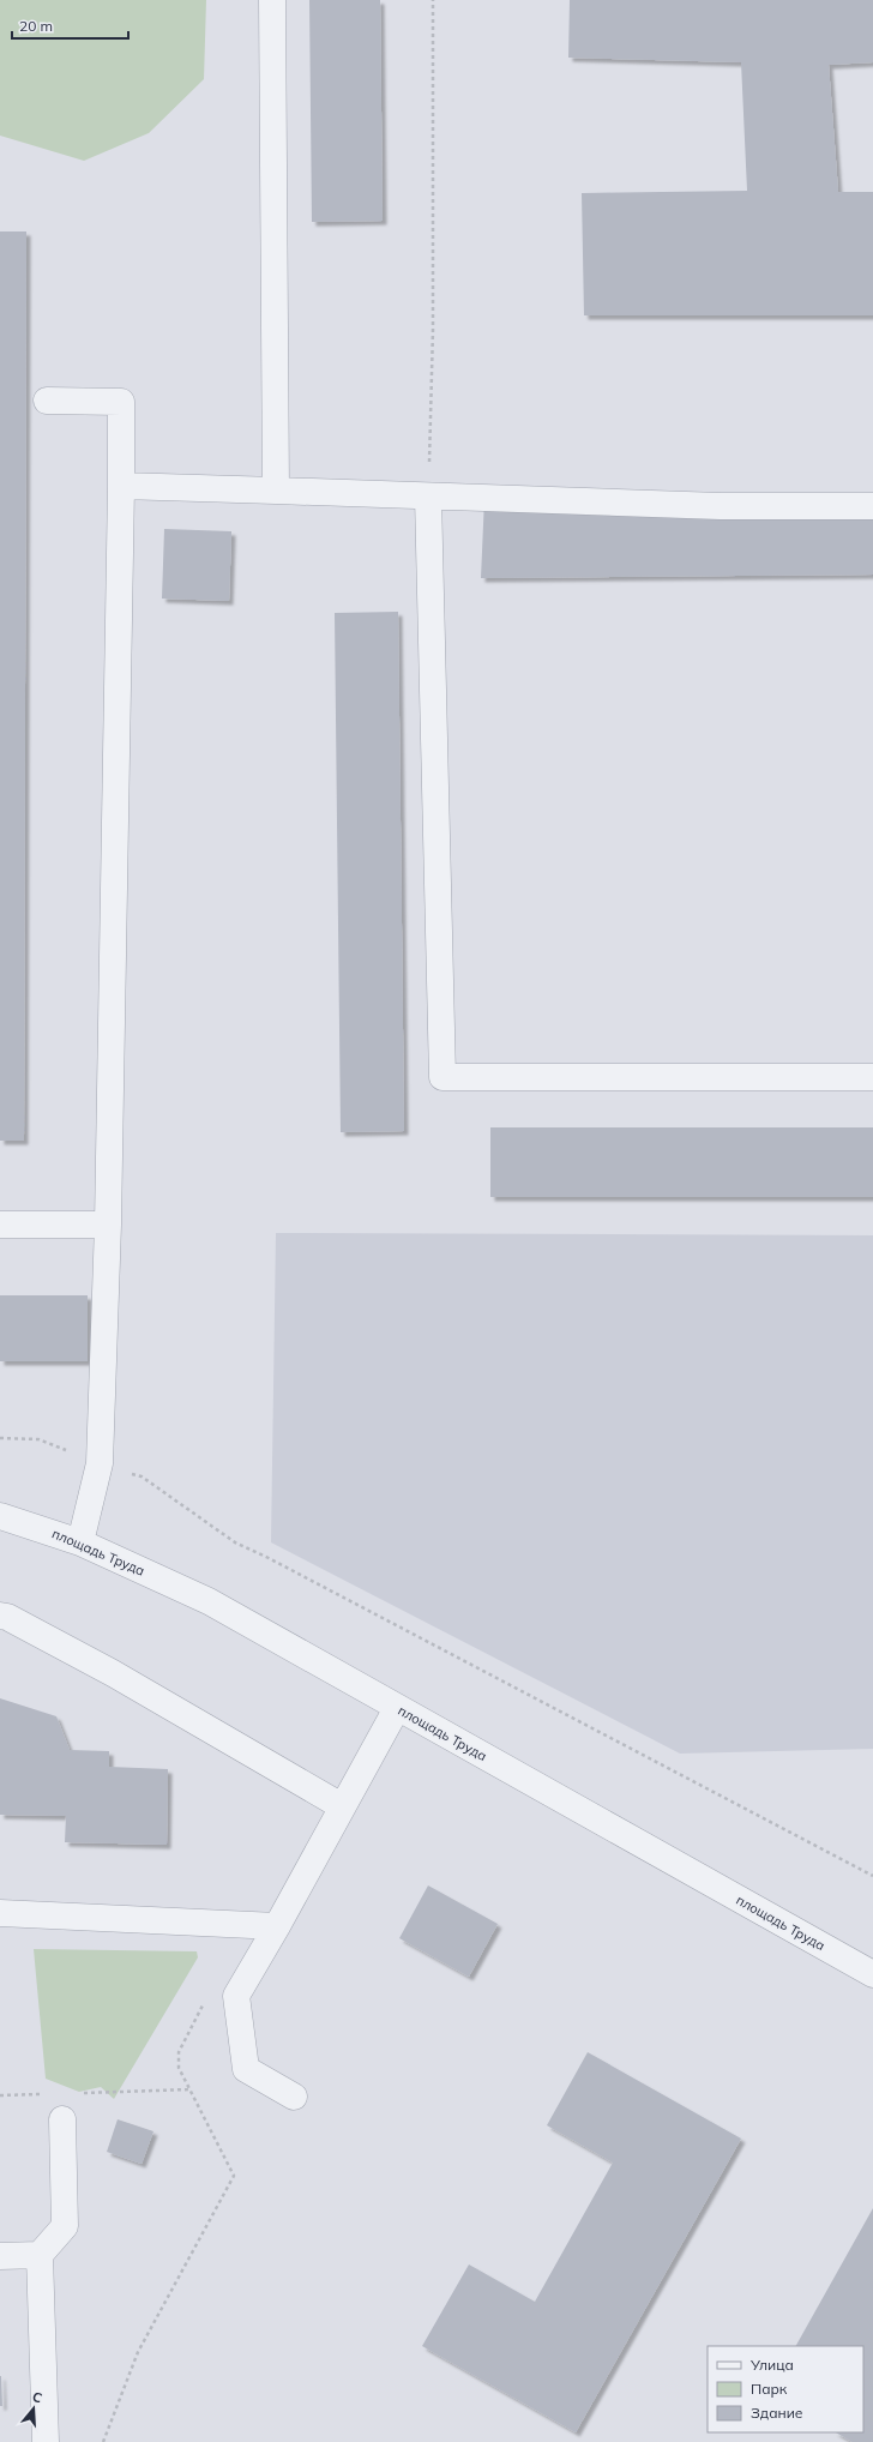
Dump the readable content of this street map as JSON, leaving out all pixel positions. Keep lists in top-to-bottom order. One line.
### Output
{"streets":{"street":["площадь Труда"]},"legend":["Улица","Парк","Здание"],"scale_bar":"20 m","north":"top"}
